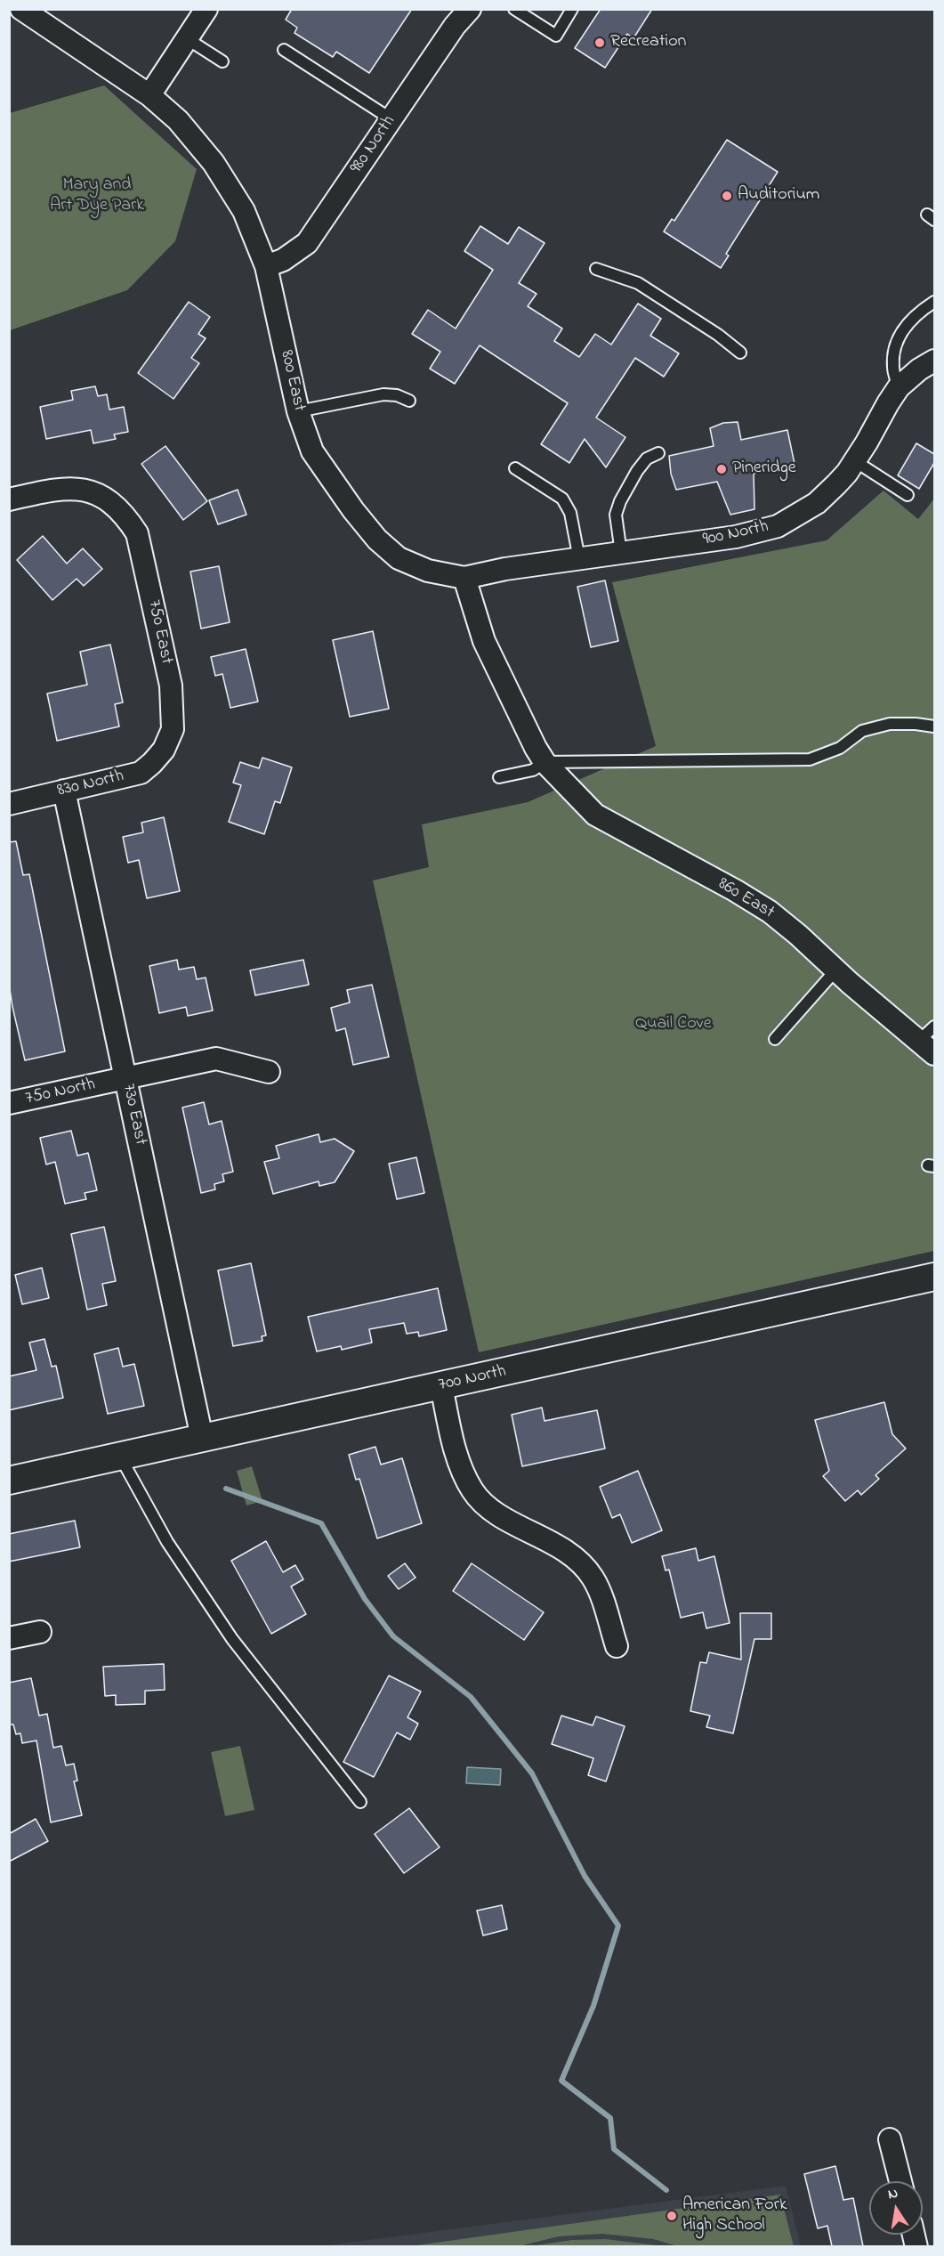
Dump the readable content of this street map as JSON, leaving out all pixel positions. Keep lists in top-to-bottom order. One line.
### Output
{"streets":{"street":["980 North","800 East","900 North","750 East","830 North","860 East","750 North","730 East","700 North"]},"crossings":[["980 North","800 East"],["800 East","900 North"],["750 East","830 North"],["830 North","730 East"],["750 North","730 East"],["730 East","700 North"]],"parks":["Mary and Art Dye Park","Quail Cove"],"places":["Recreation","Auditorium","Pineridge","American Fork High School"],"north":"top"}
